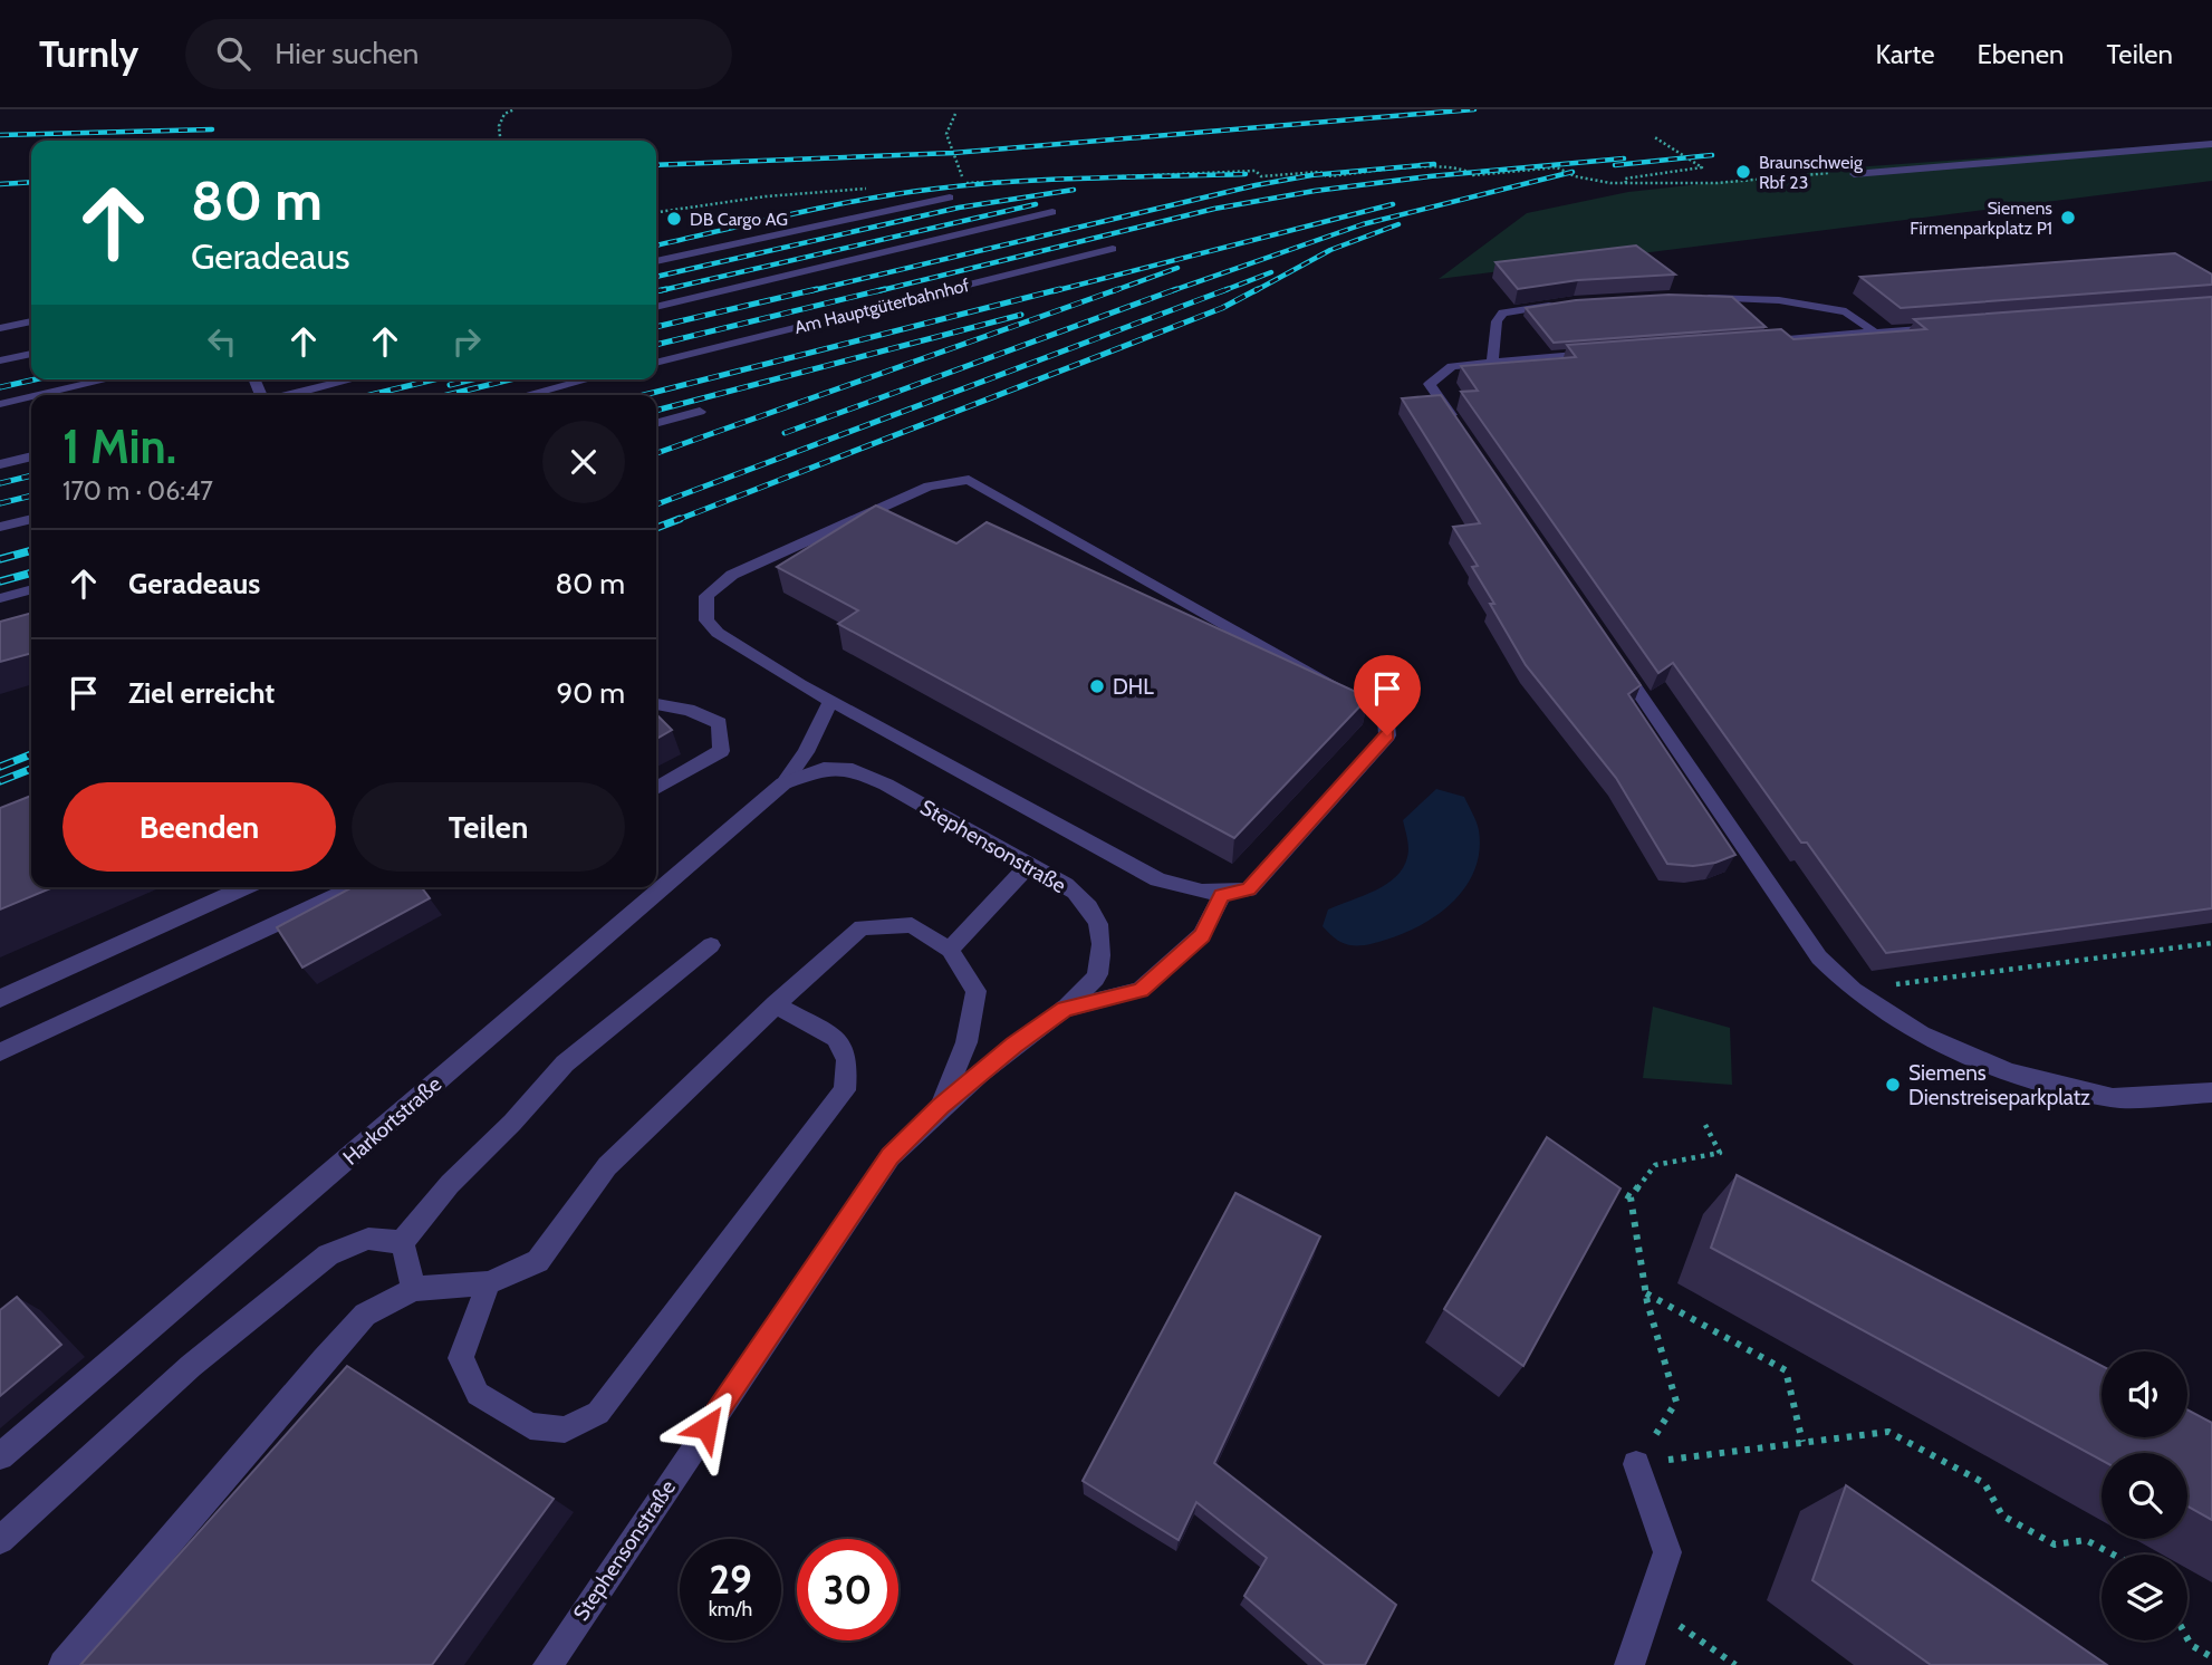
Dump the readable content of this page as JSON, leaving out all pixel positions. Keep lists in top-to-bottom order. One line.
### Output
{"streets":{"street":["Am Hauptgüterbahnhof","Stephensonstraße","Harkortstraße"]},"crossings":[["Stephensonstraße","Harkortstraße"]],"places":["Braunschweig Rbf 23","Siemens Firmenparkplatz P1","DB Cargo AG","DHL","Siemens Dienstreiseparkplatz"],"page":{"header":"Turnly","search":"Hier suchen","nav":["Karte","Ebenen","Teilen"],"turn":["80 m","Geradeaus"],"heading":["1 Min.","170 m · 06:47"],"list":[{"name":"Geradeaus","value":"80 m"},{"name":"Ziel erreicht","value":"90 m"}],"buttons":["Beenden","Teilen"],"speed":"29 km/h","limit":"30"}}
